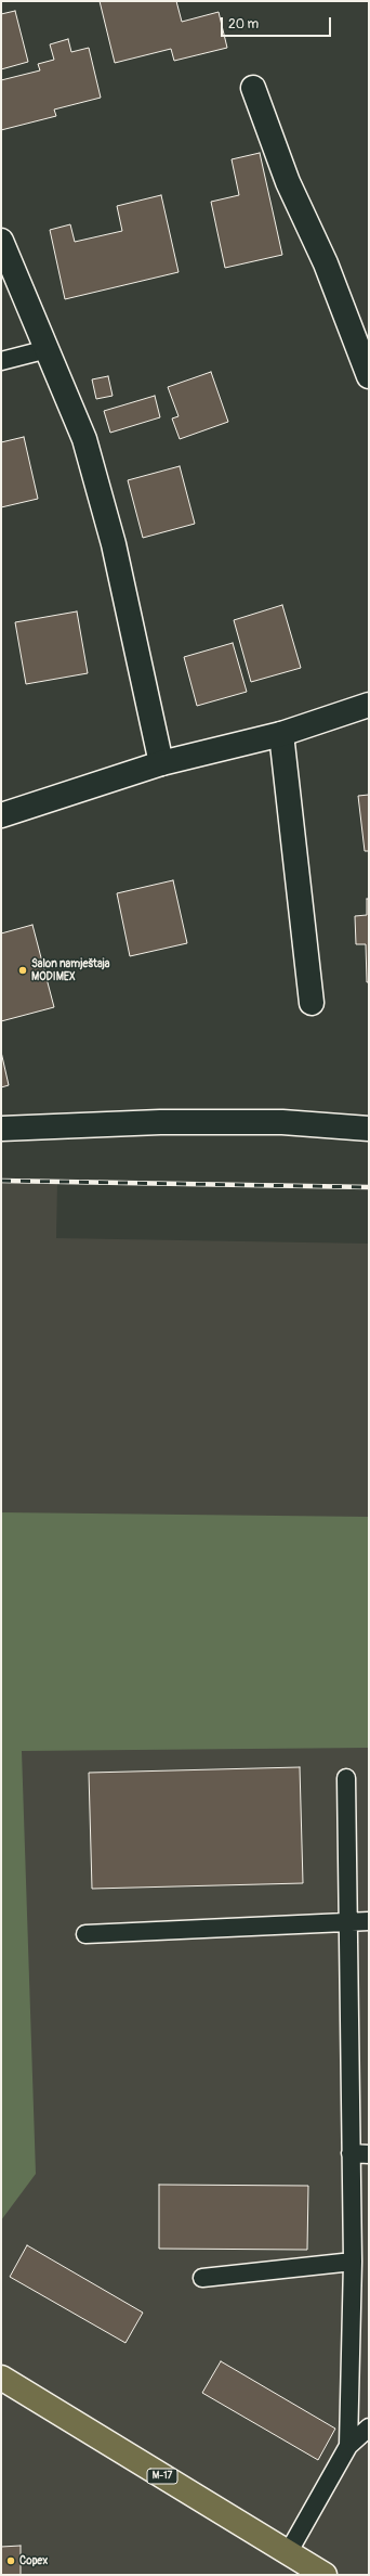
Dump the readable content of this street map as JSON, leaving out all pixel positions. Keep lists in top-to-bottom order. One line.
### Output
{"streets":{"main road":["M-17"]},"places":["Salon namještaja MODIMEX","Copex"],"scale_bar":"20 m"}
